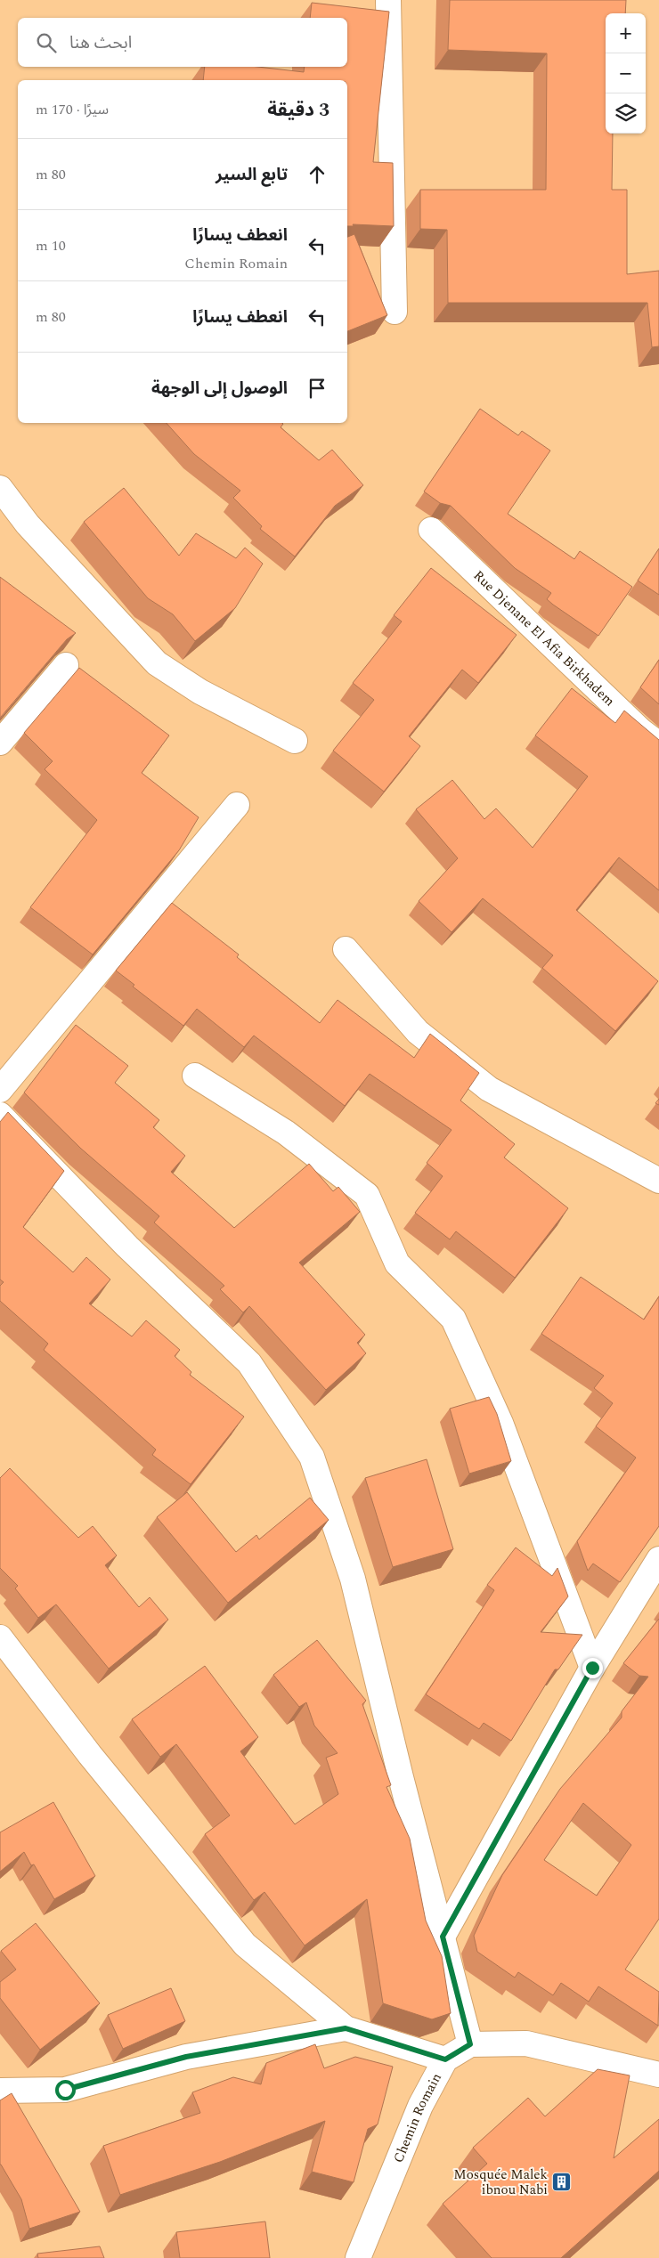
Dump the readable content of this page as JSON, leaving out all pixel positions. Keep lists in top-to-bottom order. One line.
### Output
{"streets":{"street":["Rue Djenane El Afia Birkhadem","Chemin Romain"]},"places":{"building":["Mosquée Malek ibnou Nabi"]},"page":{"map_buttons":["+","−"],"search":"ابحث هنا","heading":["3 دقيقة","سيرًا · 170 m"],"list":[["تابع السير","80 m"],["انعطف يسارًا","Chemin Romain","10 m"],["انعطف يسارًا","80 m"],"الوصول إلى الوجهة"]}}
